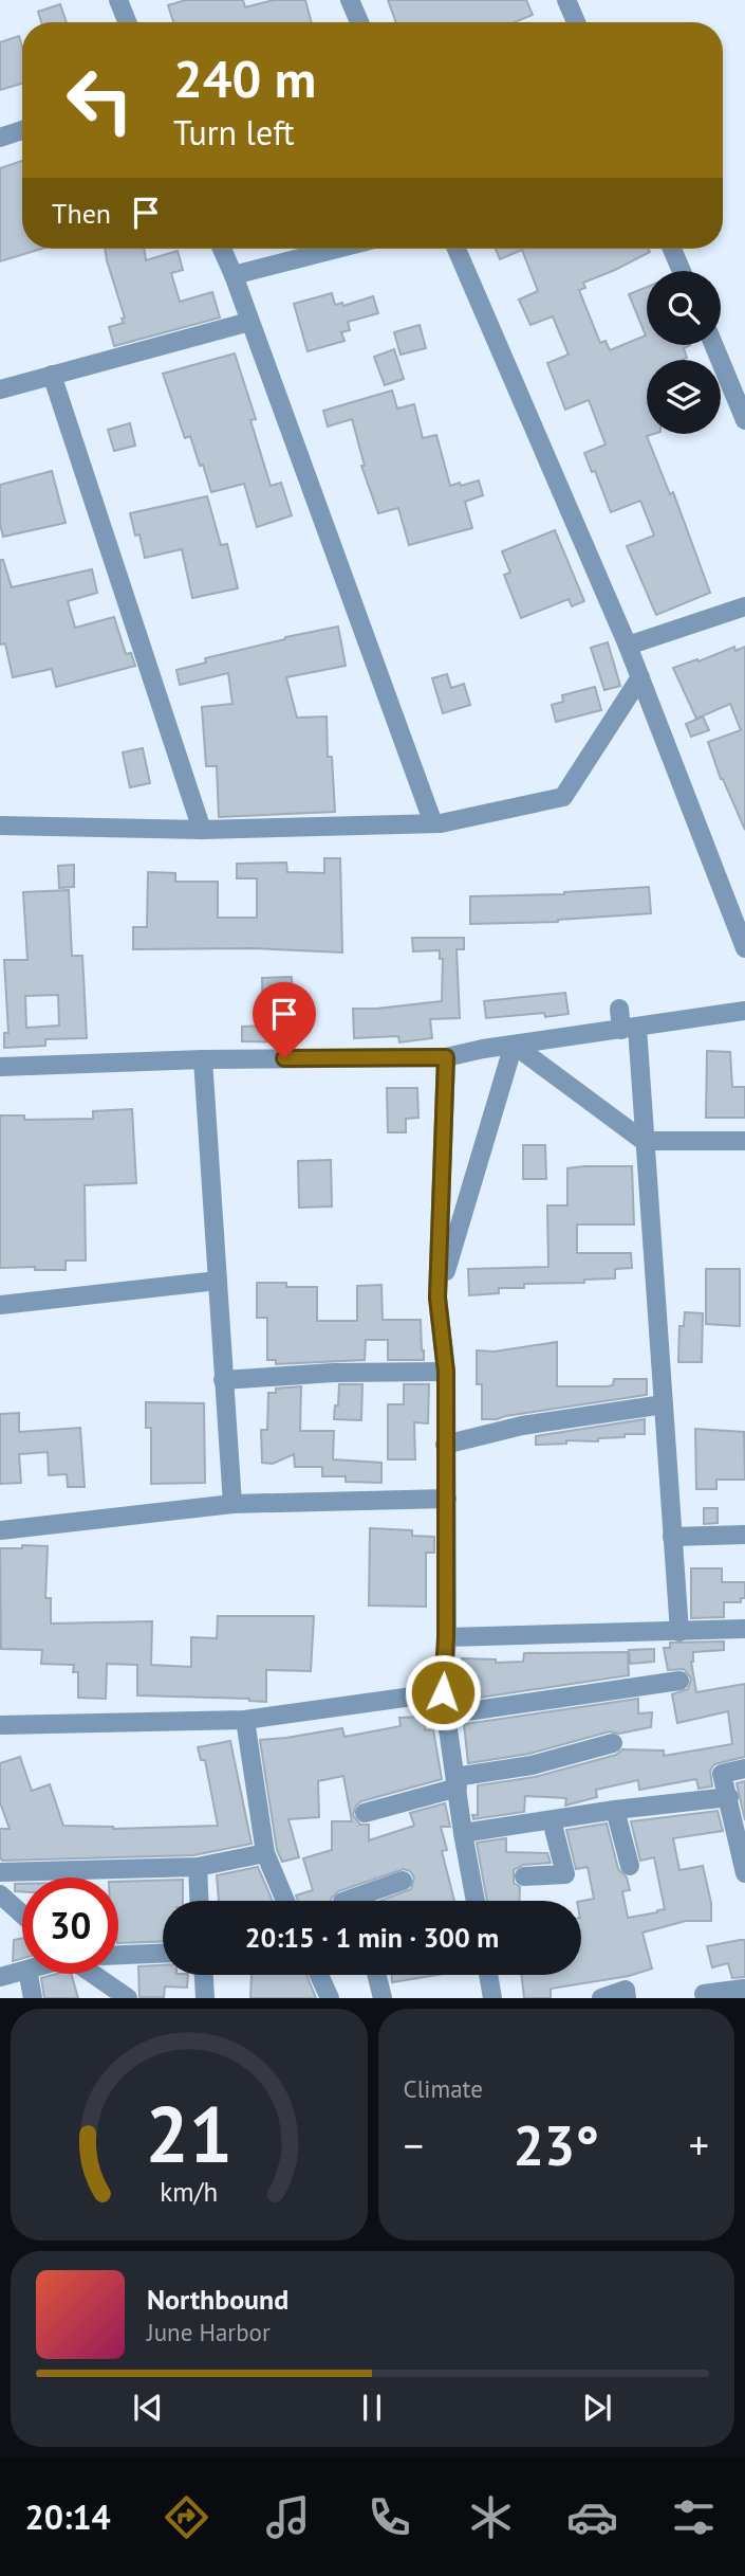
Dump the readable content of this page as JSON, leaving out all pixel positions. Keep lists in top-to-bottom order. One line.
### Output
{"page":{"turn":["240 m","Turn left"],"then":"Then","limit":"30","trip":"20:15 · 1 min · 300 m","tile":"Climate","heat":["−","23°","+"],"song":["Northbound","June Harbor"],"tabs":"20:14","gauge":["21","km/h"]}}
